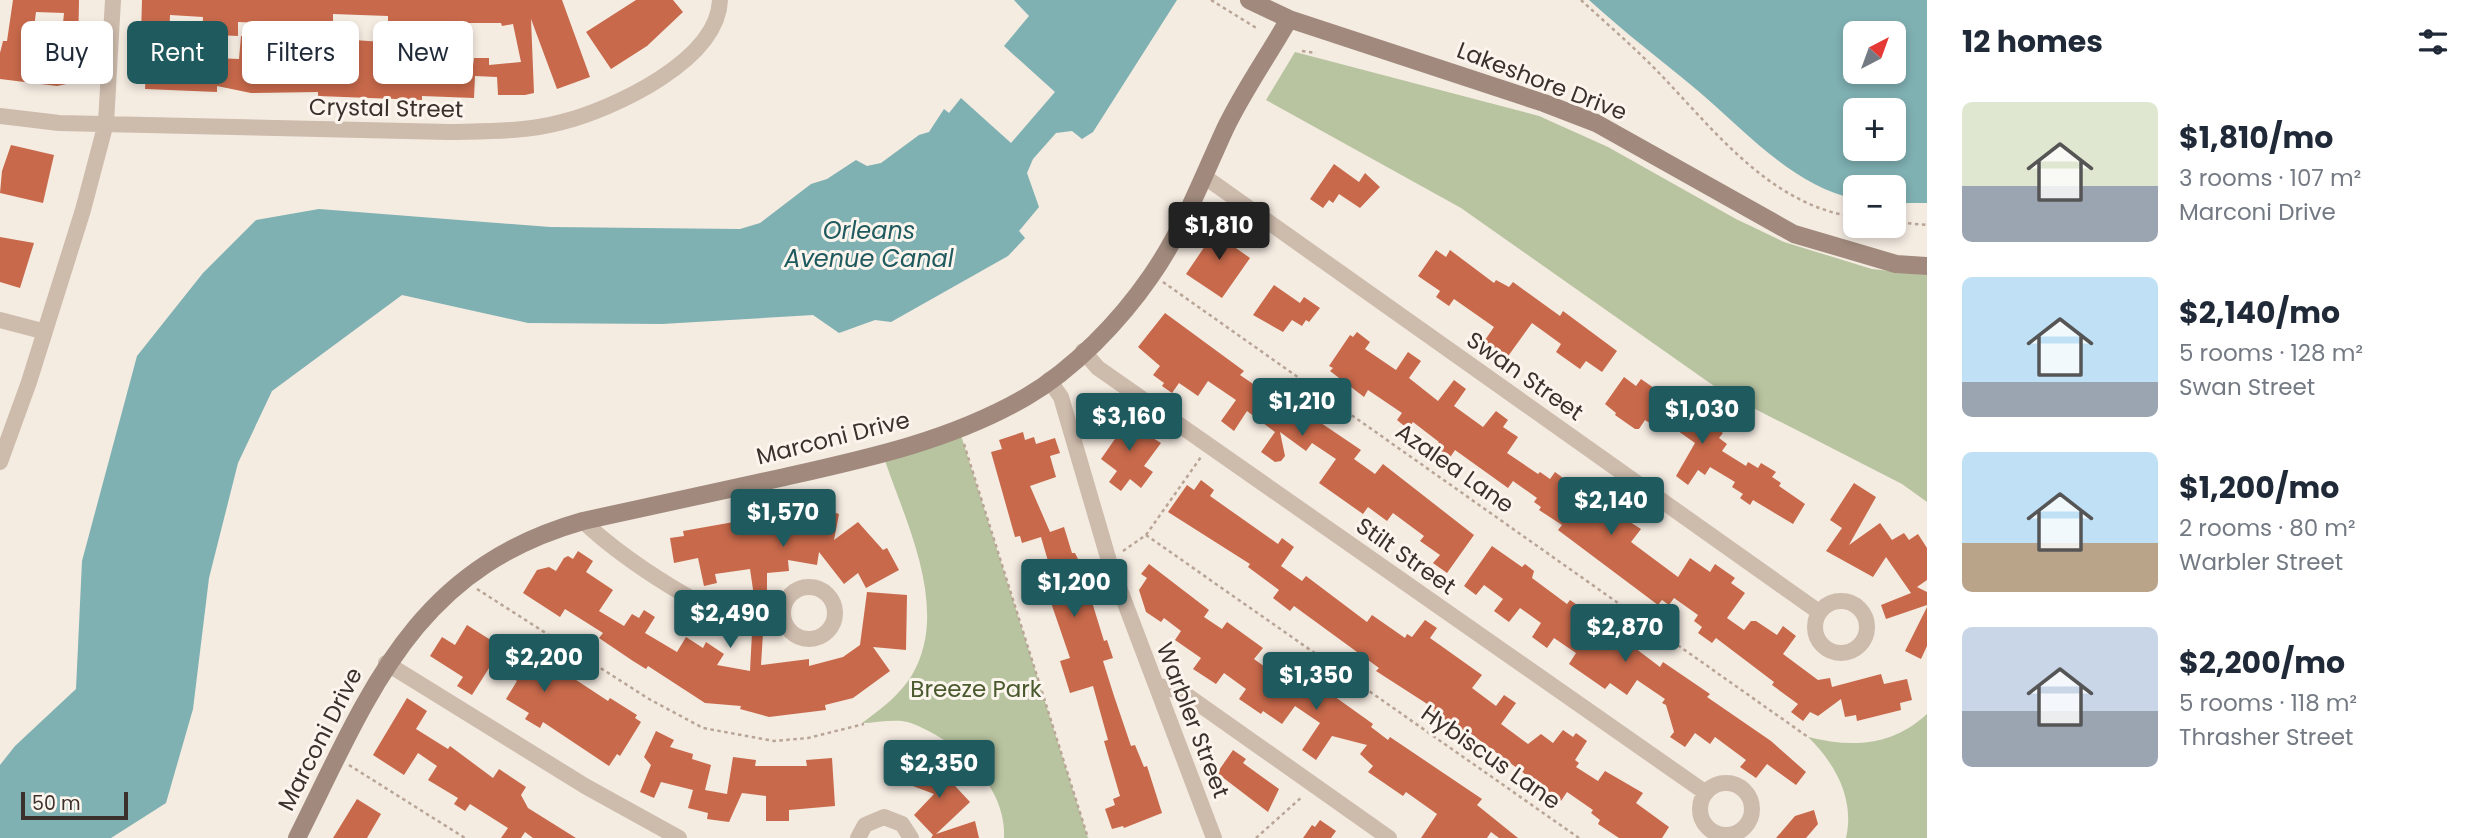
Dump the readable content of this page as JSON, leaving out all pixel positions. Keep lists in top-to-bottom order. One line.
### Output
{"streets":{"street":["Lakeshore Drive","Crystal Street","Swan Street","Marconi Drive","Stilt Street","Warbler Street"],"path":["Azalea Lane","Hybiscus Lane"]},"crossings":[["Lakeshore Drive","Marconi Drive"],["Swan Street","Marconi Drive"],["Marconi Drive","Azalea Lane"],["Marconi Drive","Stilt Street"],["Marconi Drive","Warbler Street"]],"water":["Orleans Avenue Canal"],"parks":["Breeze Park"],"scale_bar":"50 m","north":"top right","page":{"heading":"12 homes","map_buttons":["+","−"],"chip":["Buy","Rent","Filters","New"],"list":[{"name":"$1,810/mo","note":"3 rooms · 107 m² · Marconi Drive"},{"name":"$2,140/mo","note":"5 rooms · 128 m² · Swan Street"},{"name":"$1,200/mo","note":"2 rooms · 80 m² · Warbler Street"},{"name":"$2,200/mo","note":"5 rooms · 118 m² · Thrasher Street"}],"price":["$1,810","$1,210","$1,030","$3,160","$2,140","$1,570","$1,200","$2,490","$2,870","$2,200","$1,350","$2,350"],"scale":"50 m"}}
